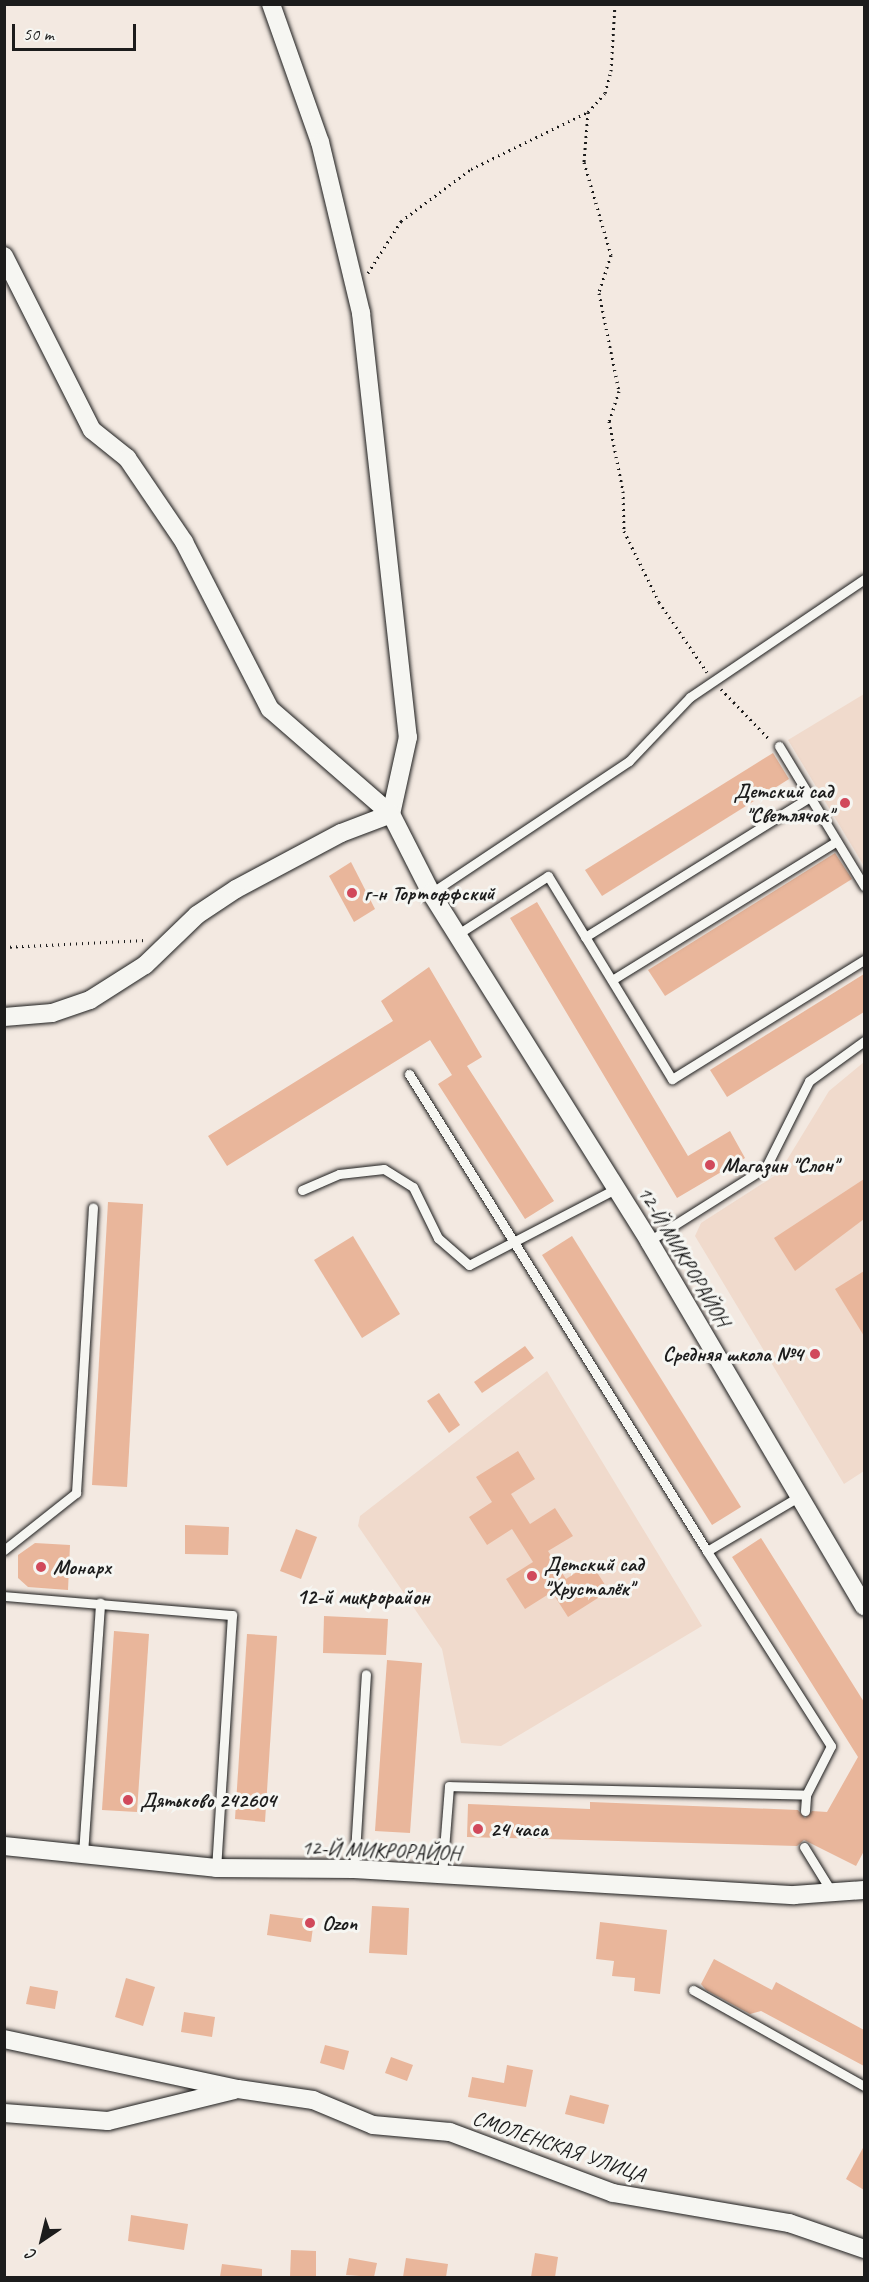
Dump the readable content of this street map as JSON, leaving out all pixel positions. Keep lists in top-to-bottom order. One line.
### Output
{"streets":{"street":["12-Й МИКРОРАЙОН","СМОЛЕНСКАЯ УЛИЦА"]},"districts":["12-й микрорайон"],"places":["Детский сад \"Светлячок\"","г-н Тортоффский","Магазин \"Слон\"","Средняя школа №4","Монарх","Детский сад \"Хрусталёк\"","Дятьково 242604","24 часа","Ozon"],"scale_bar":"50 m","north":"bottom left"}
